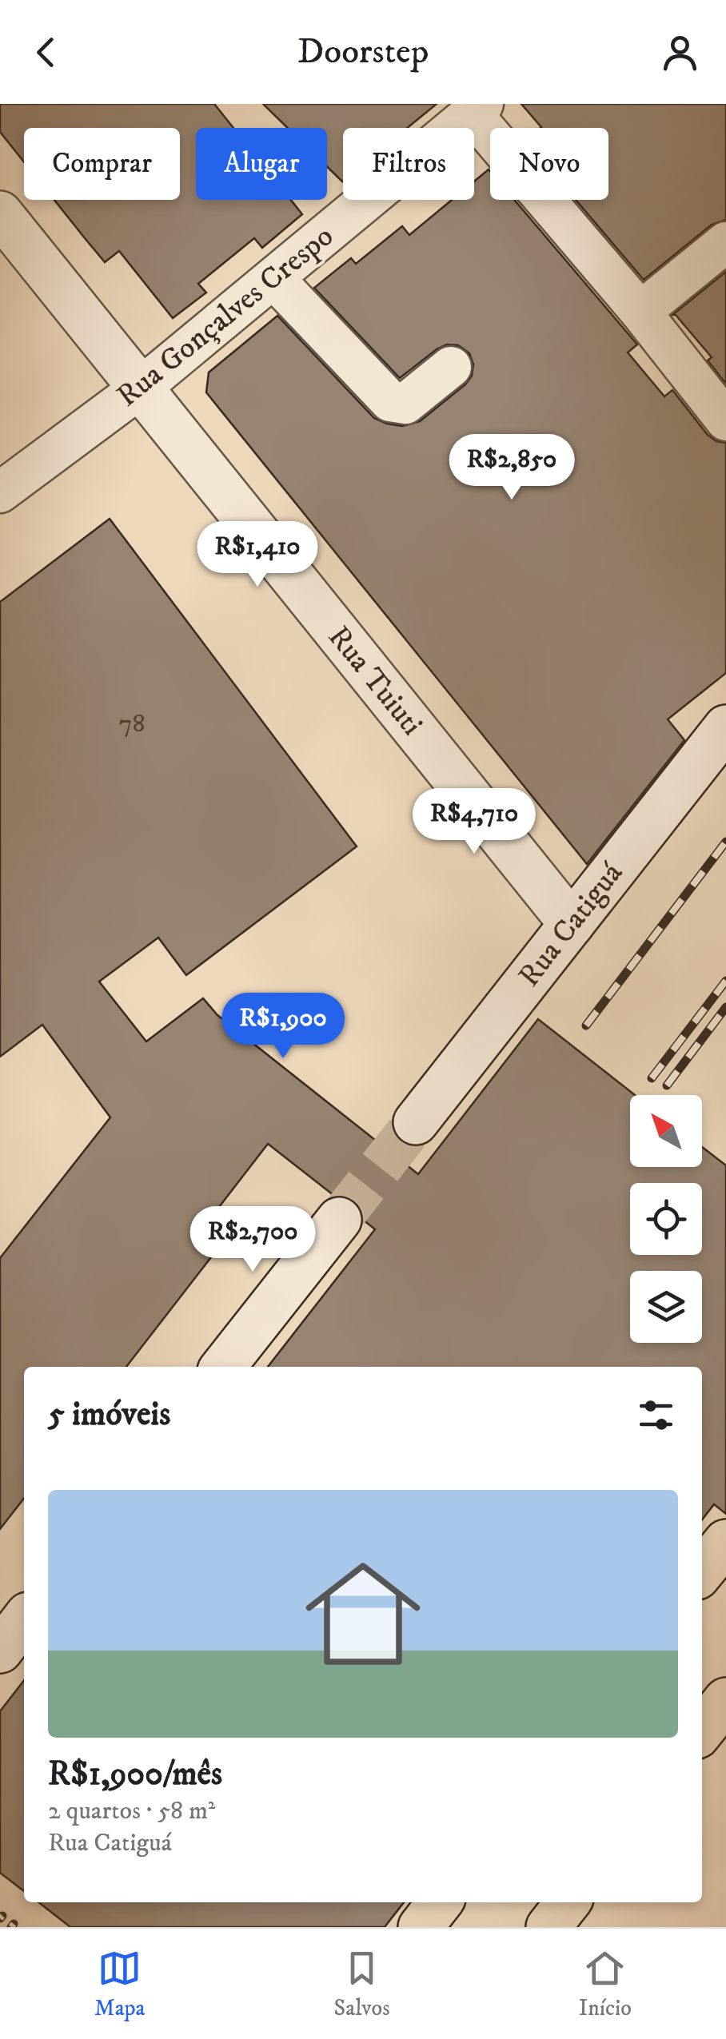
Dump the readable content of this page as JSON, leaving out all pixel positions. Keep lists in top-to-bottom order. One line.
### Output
{"streets":{"street":["Rua Gonçalves Crespo","Rua Tuiuti","Rua Catiguá"]},"crossings":[["Rua Gonçalves Crespo","Rua Tuiuti"],["Rua Tuiuti","Rua Catiguá"]],"house_numbers":["78"],"north":"top left","page":{"header":"Doorstep","chip":["Comprar","Alugar","Filtros","Novo"],"price":["R$2,850","R$1,410","R$4,710","R$1,900","R$2,700"],"heading":"5 imóveis","list":[{"name":"R$1,900/mês","note":"2 quartos · 58 m² · Rua Catiguá"}],"tabs":["Mapa","Salvos","Início"]}}
